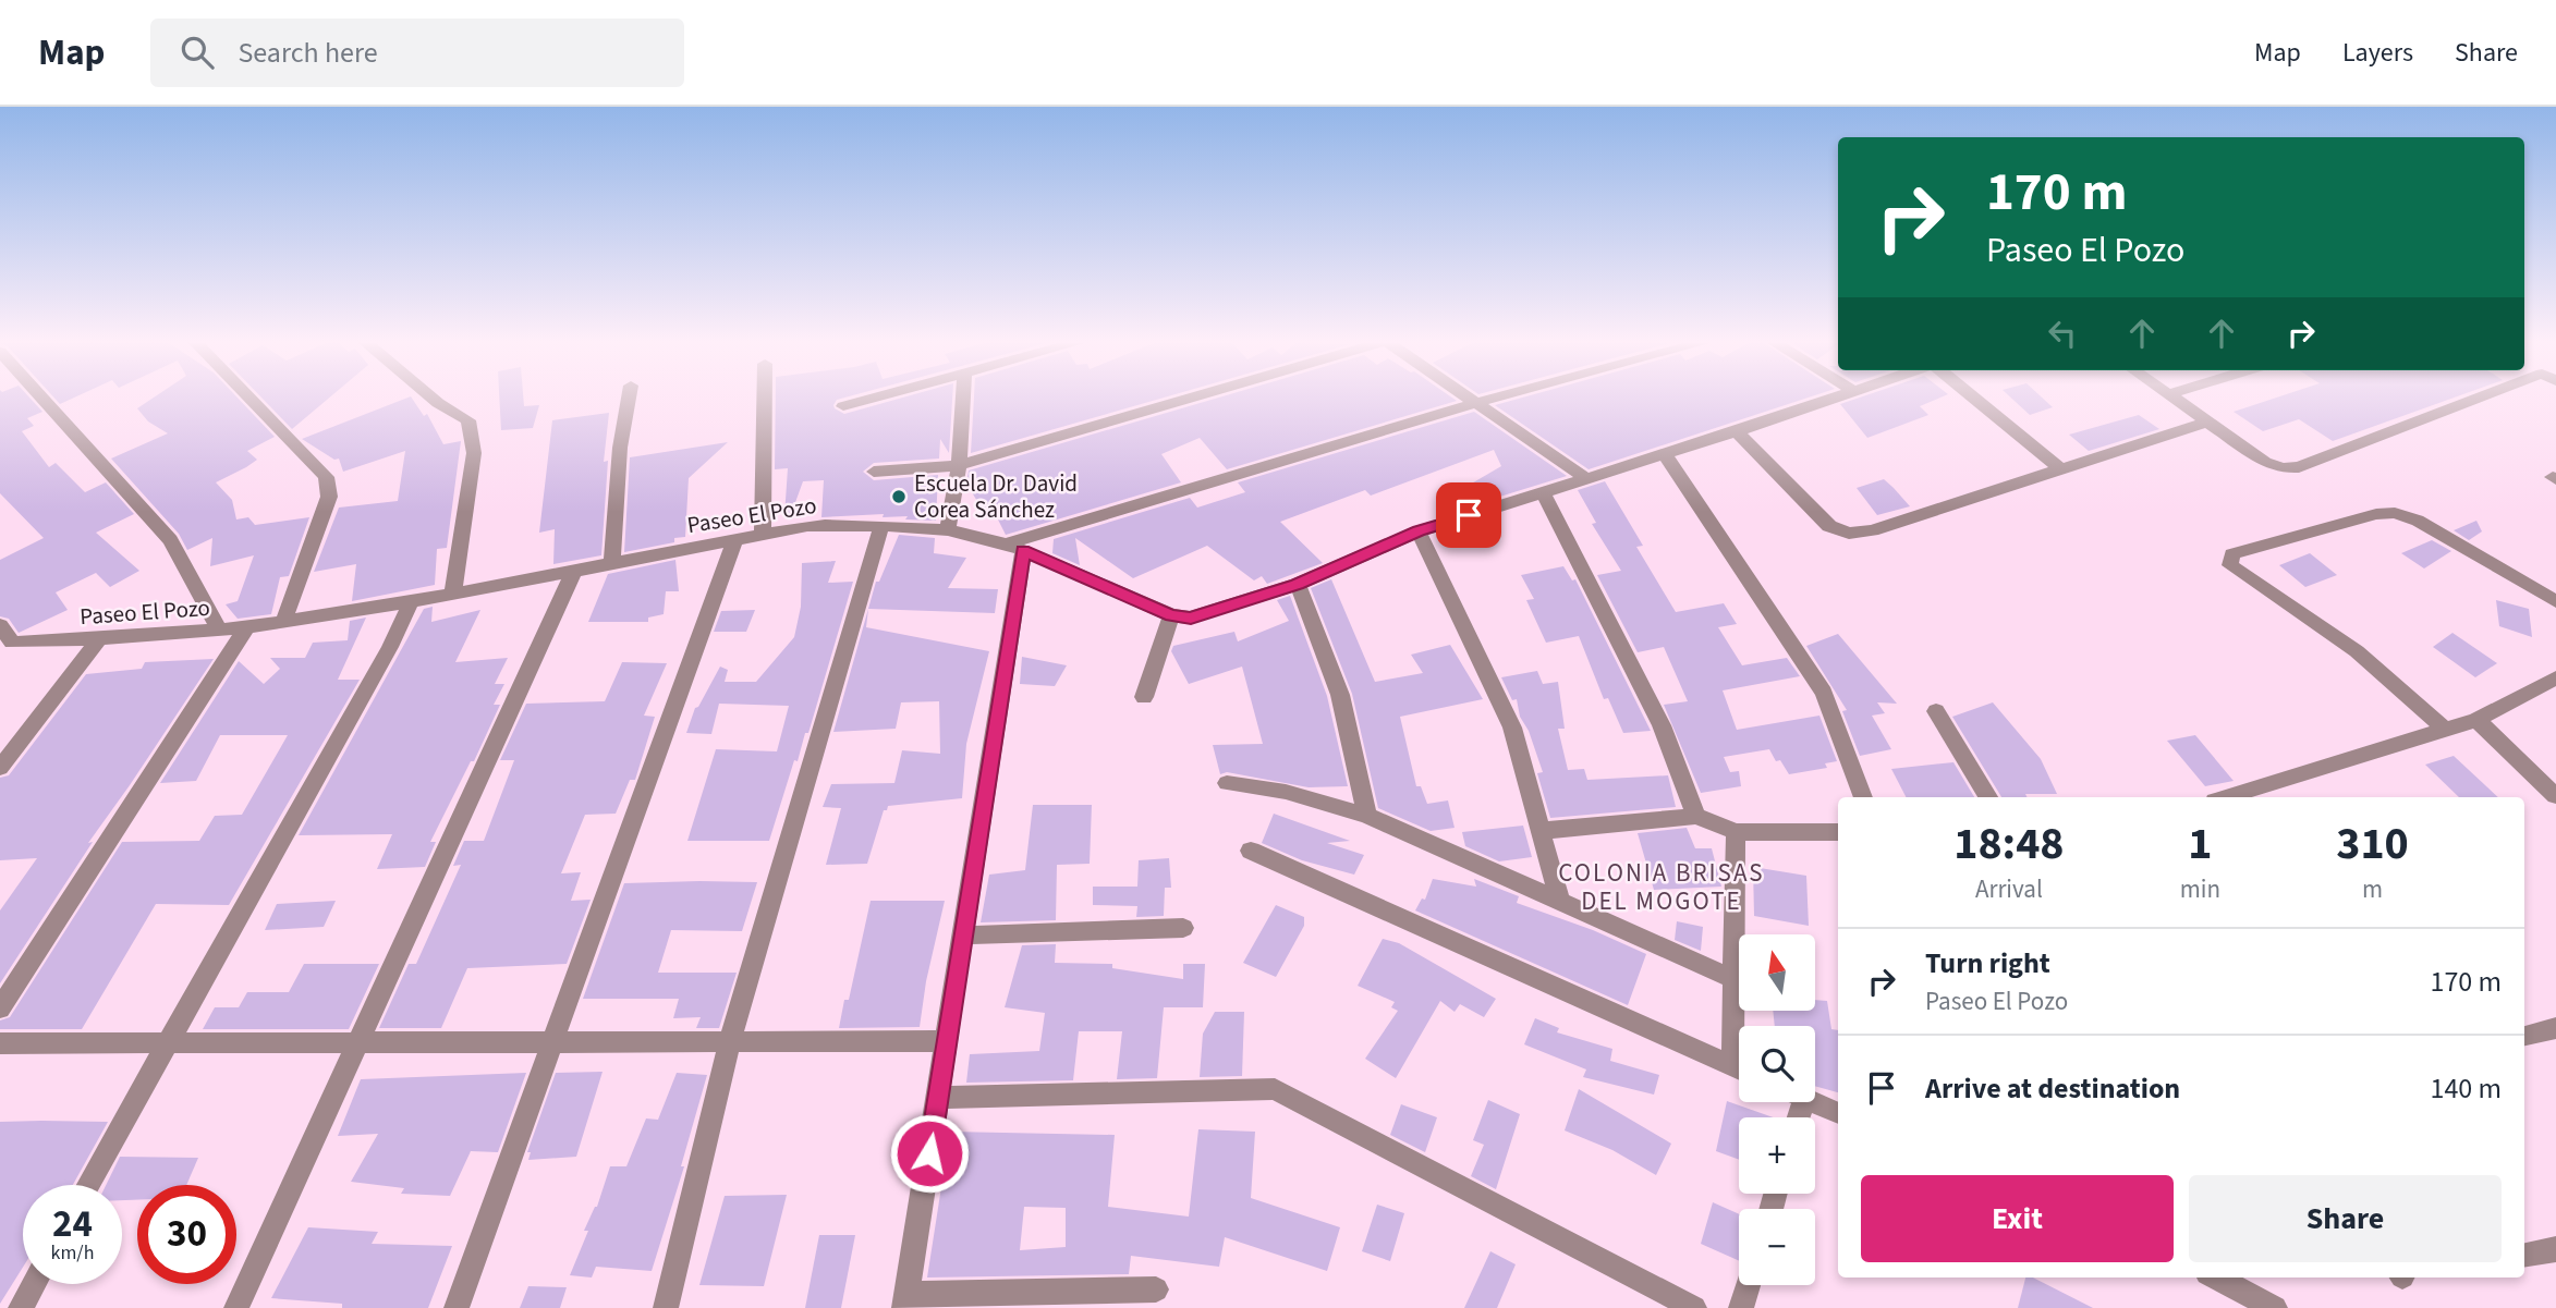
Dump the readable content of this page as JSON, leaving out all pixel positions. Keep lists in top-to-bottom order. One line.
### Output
{"streets":{"street":["Paseo El Pozo"]},"districts":["COLONIA BRISAS DEL MOGOTE"],"places":["Escuela Dr. David Corea Sánchez"],"north":"top","page":{"header":"Map","search":"Search here","nav":["Map","Layers","Share"],"turn":["170 m","Paseo El Pozo"],"eta":["18:48","Arrival","1","min","310","m"],"list":[{"name":"Turn right","note":"Paseo El Pozo","value":"170 m"},{"name":"Arrive at destination","value":"140 m"}],"map_buttons":["+","−"],"buttons":["Exit","Share"],"speed":"24 km/h","limit":"30"}}
